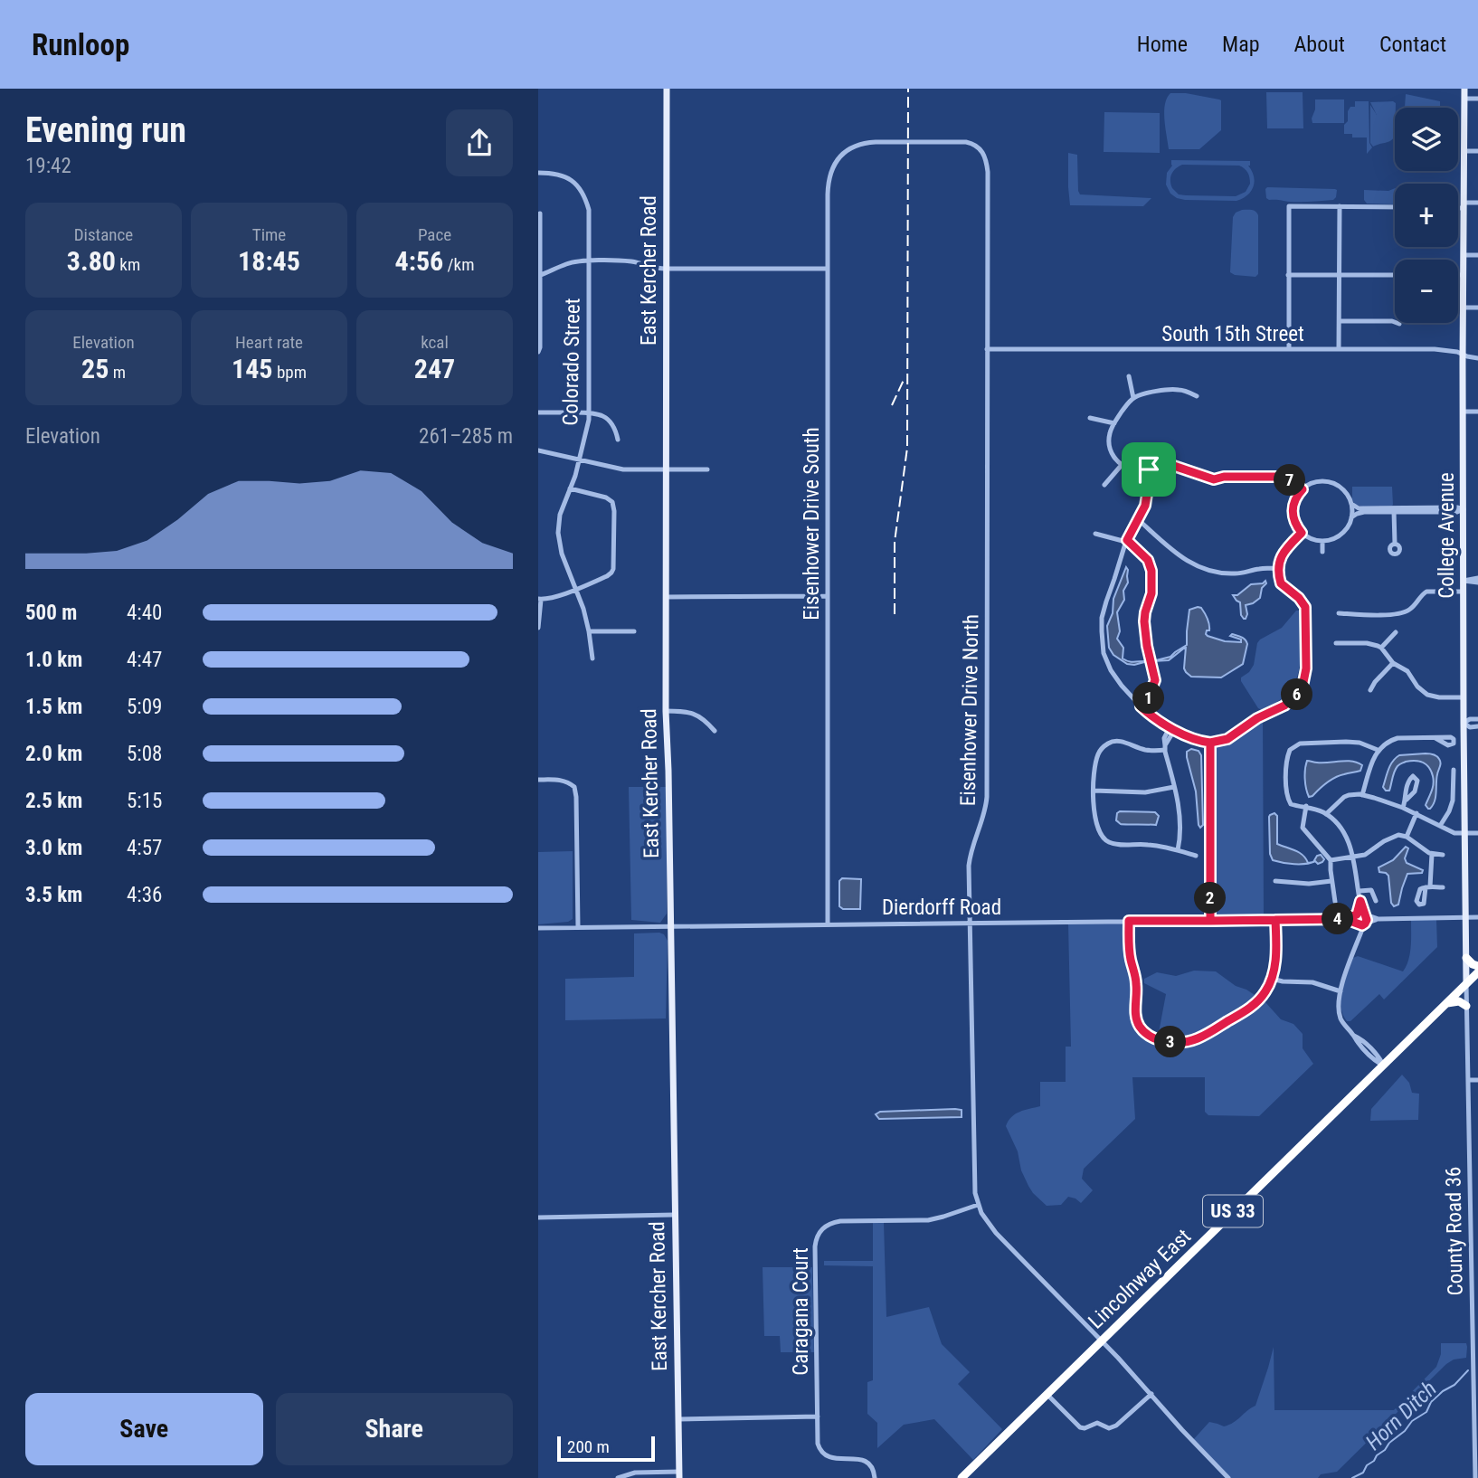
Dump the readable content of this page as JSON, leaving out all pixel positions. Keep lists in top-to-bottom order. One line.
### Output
{"streets":{"highway":["US 33","Lincolnway East"],"main road":["East Kercher Road","College Avenue"],"street":["South 15th Street","Colorado Street","Eisenhower Drive South","Eisenhower Drive North","Dierdorff Road","County Road 36","Caragana Court"]},"crossings":[["East Kercher Road","Dierdorff Road"],["South 15th Street","College Avenue"],["South 15th Street","Eisenhower Drive North"],["Eisenhower Drive South","Eisenhower Drive North"],["Eisenhower Drive South","Dierdorff Road"],["College Avenue","Dierdorff Road"],["College Avenue","County Road 36"],["College Avenue","Lincolnway East"],["Eisenhower Drive North","Dierdorff Road"],["Eisenhower Drive North","Lincolnway East"],["Eisenhower Drive North","Caragana Court"],["County Road 36","Lincolnway East"]],"water":["Horn Ditch"],"scale_bar":"200 m","page":{"header":"Runloop","nav":["Home","Map","About","Contact"],"heading":["Evening run","19:42"],"map_buttons":["+","−"],"stats":[["Distance","3.80 km"],["Time","18:45"],["Pace","4:56 /km"],["Elevation","25 m"],["Heart rate","145 bpm"],["kcal","247"]],"chart":["Elevation","261–285 m"],"pins":["7","6","1","2","4","3"],"list":[{"name":"500 m","note":"4:40"},{"name":"1.0 km","note":"4:47"},{"name":"1.5 km","note":"5:09"},{"name":"2.0 km","note":"5:08"},{"name":"2.5 km","note":"5:15"},{"name":"3.0 km","note":"4:57"},{"name":"3.5 km","note":"4:36"}],"buttons":["Save","Share"],"scale":"200 m"}}
